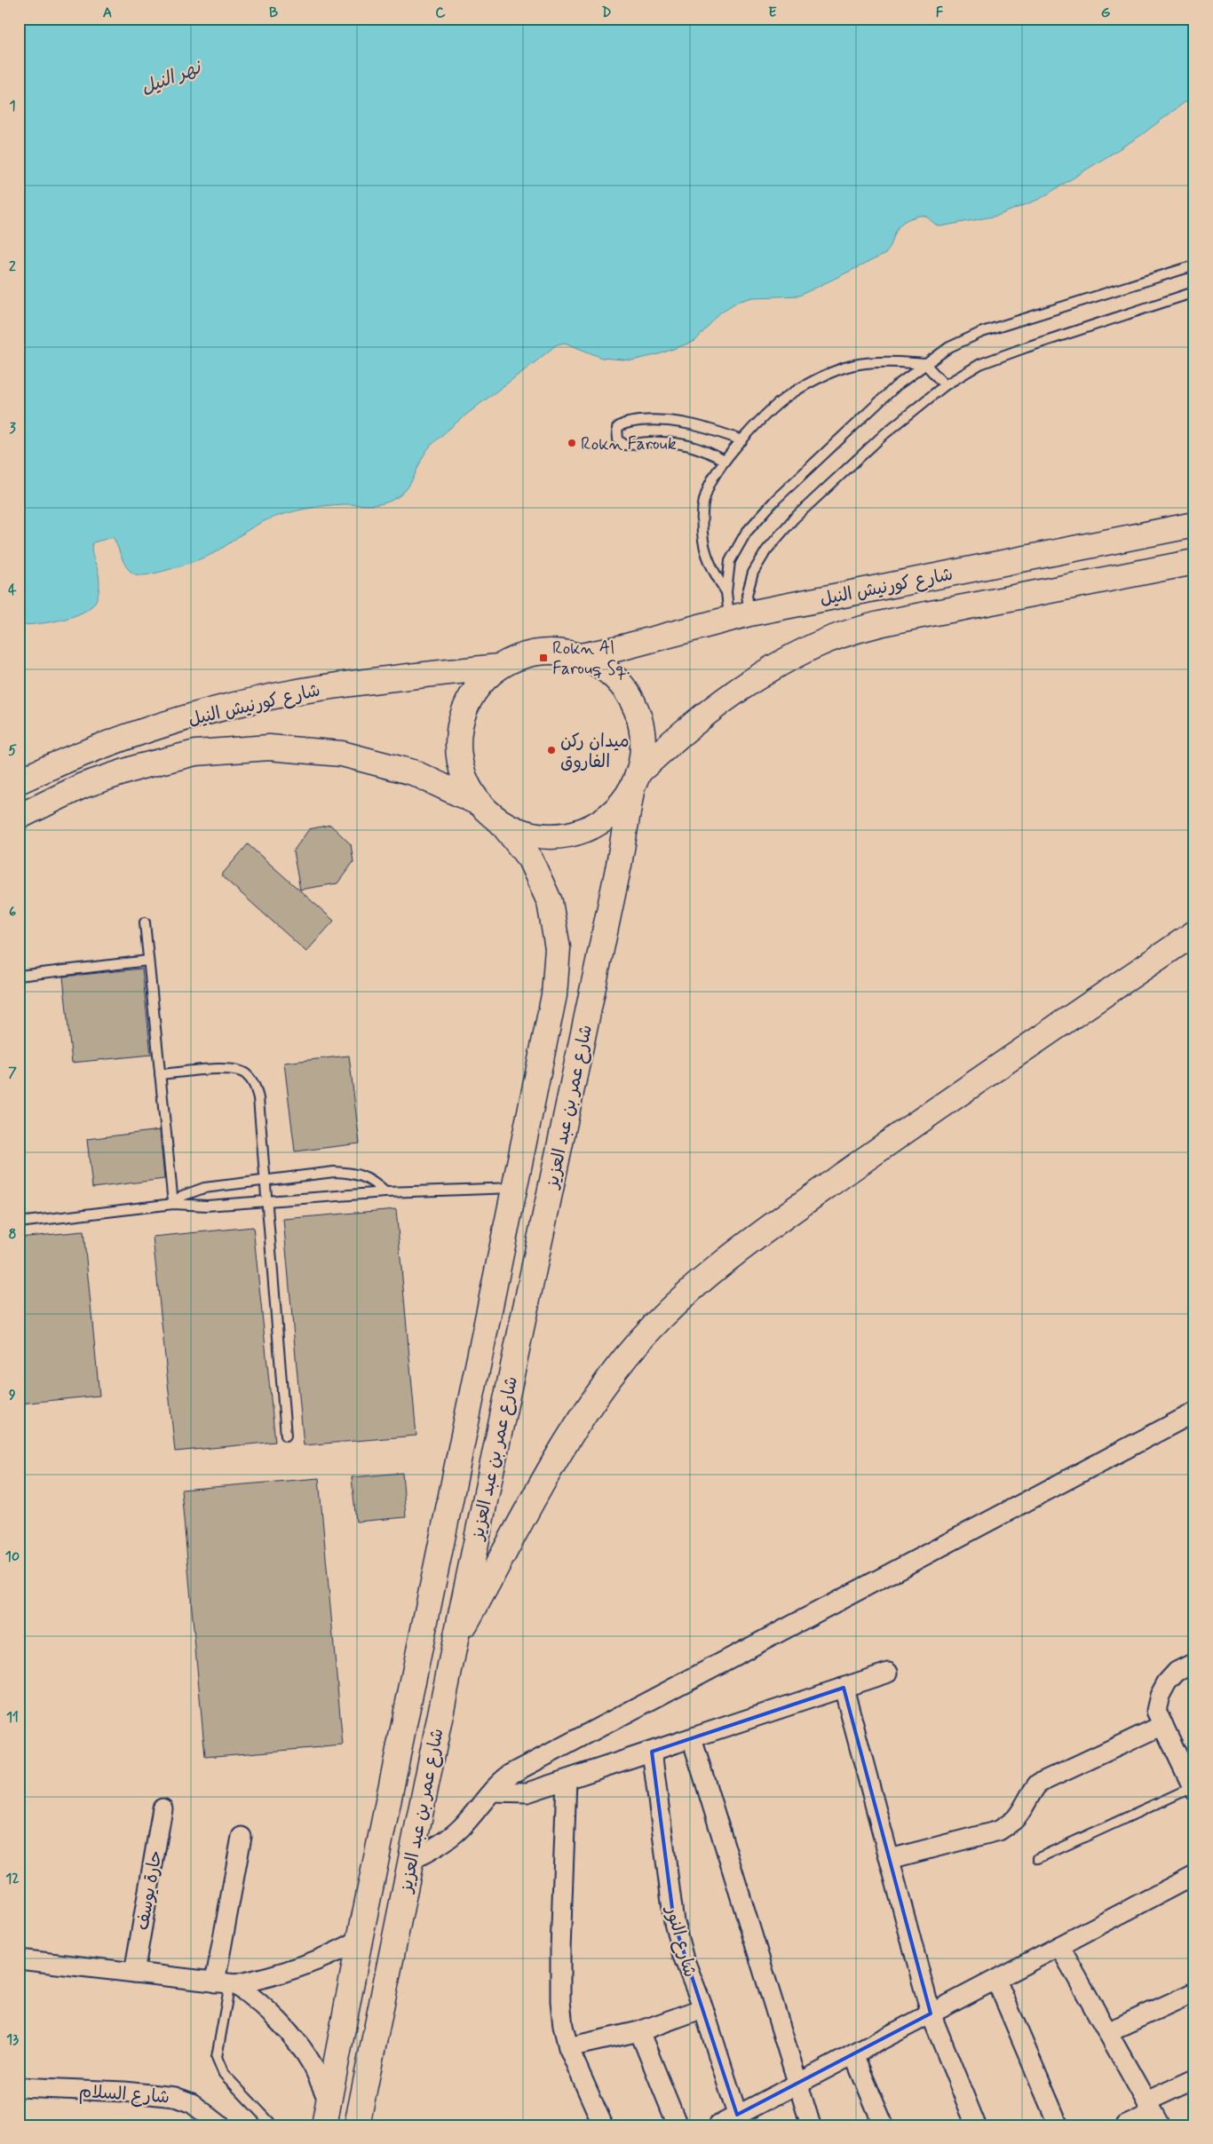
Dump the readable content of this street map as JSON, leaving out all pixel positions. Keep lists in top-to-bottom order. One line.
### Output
{"streets":{"main road":["شارع كورنيش النيل","شارع عمر بن عبد العزيز"],"street":["حارة يوسف","شارع النور","شارع السلام"]},"crossings":[["شارع كورنيش النيل","شارع عمر بن عبد العزيز"]],"water":["نهر النيل"],"places":{"other":["Rokn Farouk","ميدان ركن الفاروق"],"transit":["Rokn Al Farouq Sq."]},"grid":{"columns":["A","B","C","D","E","F","G"],"rows":["1","2","3","4","5","6","7","8","9","10","11","12","13"]}}
